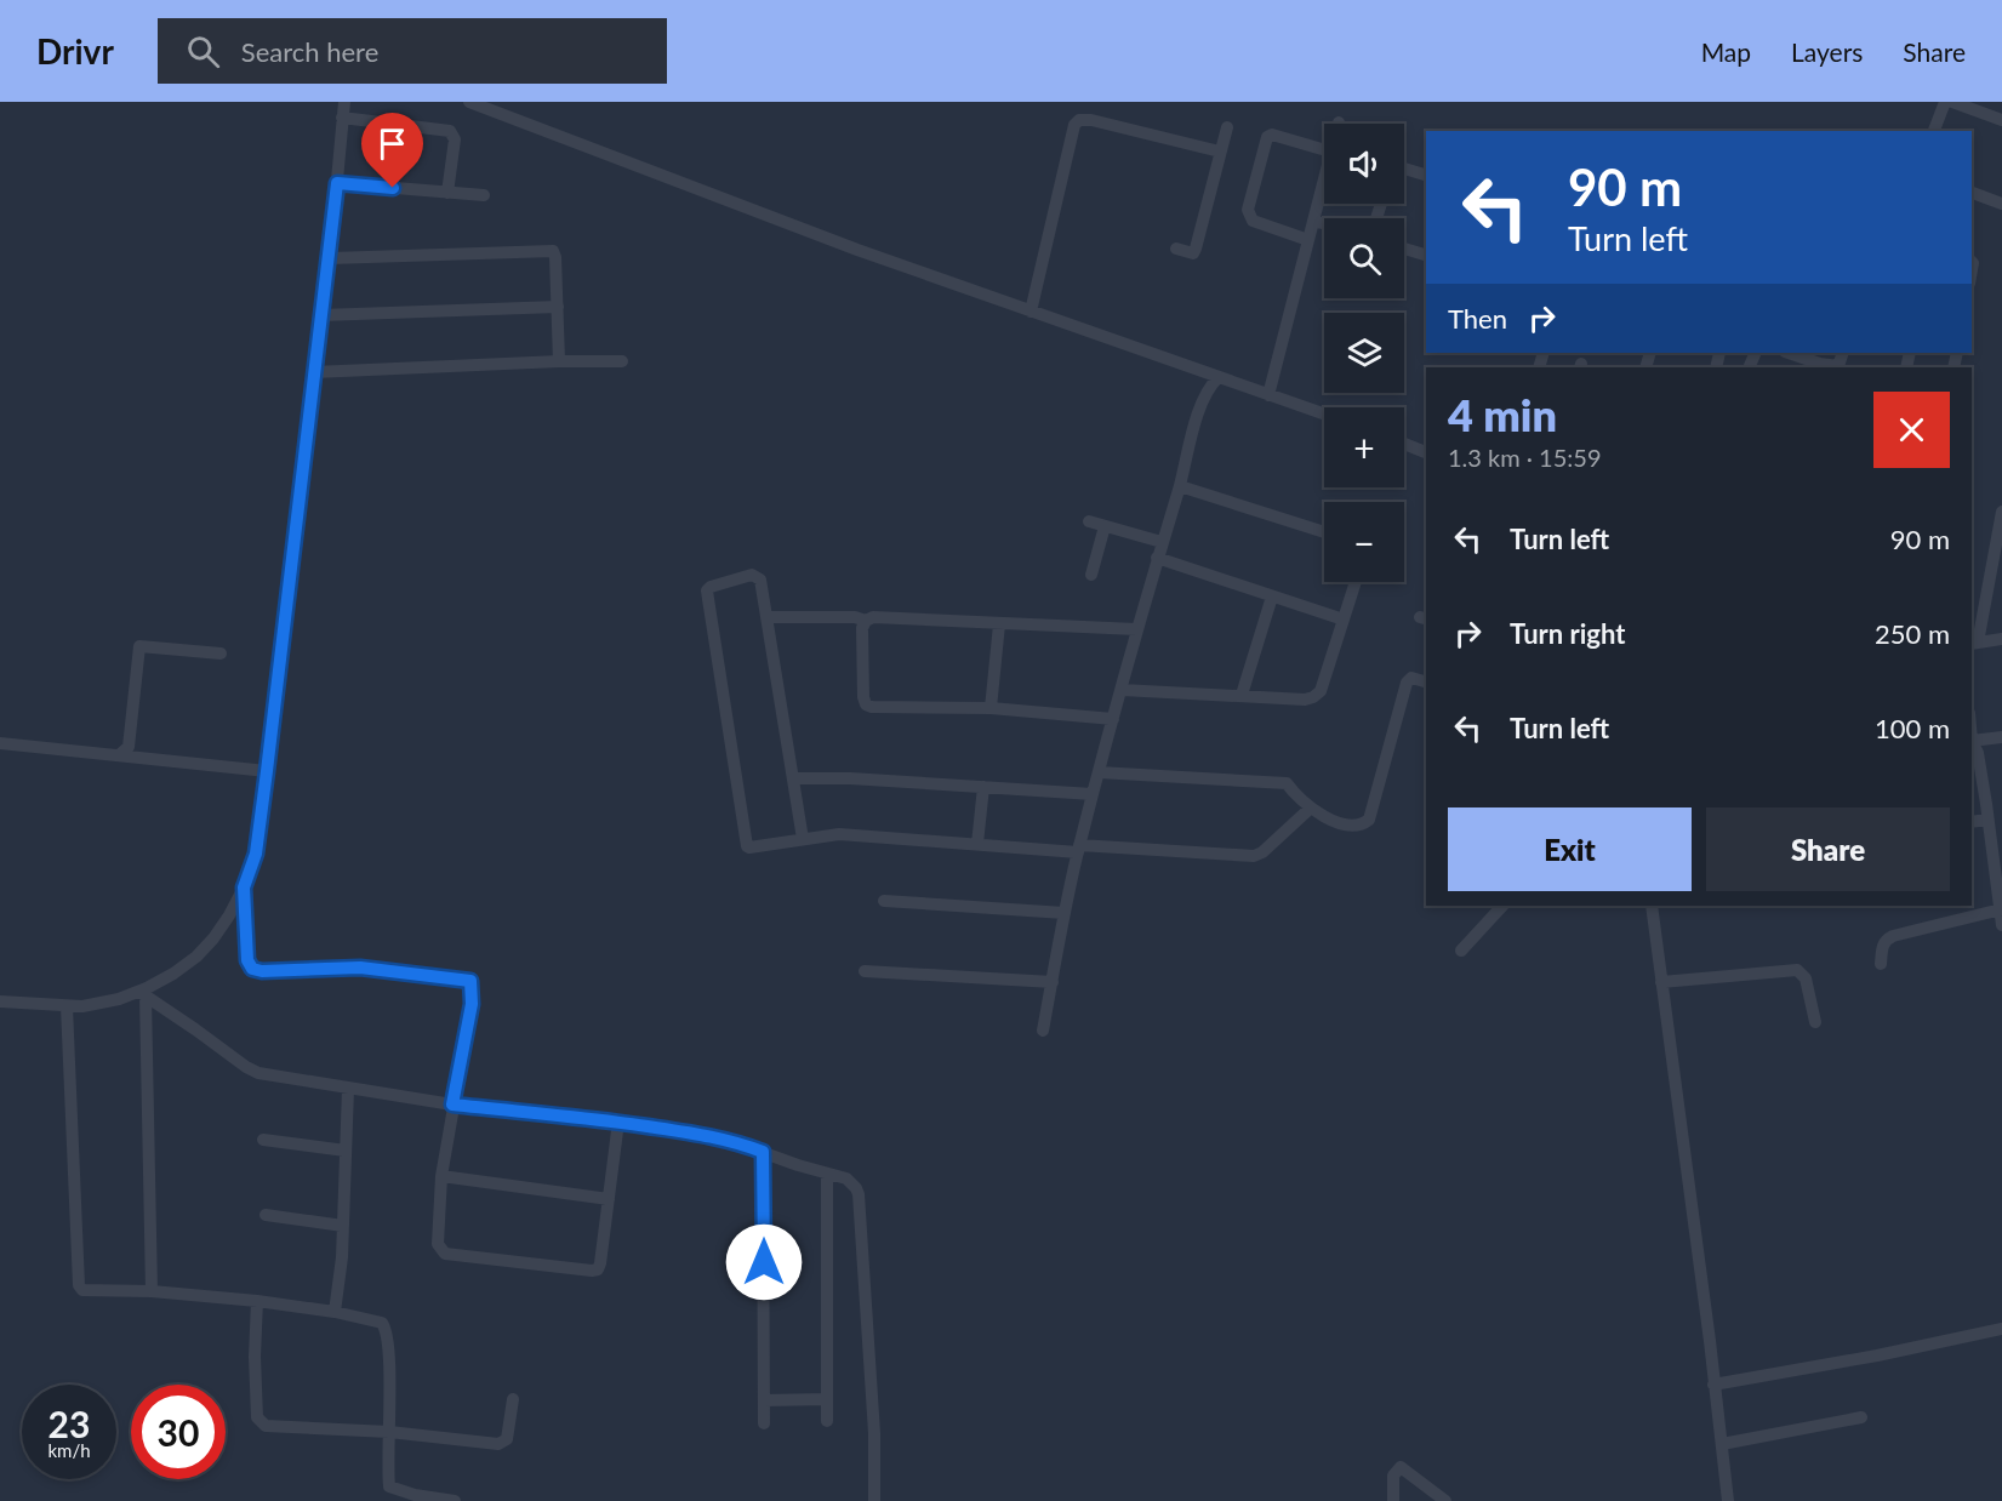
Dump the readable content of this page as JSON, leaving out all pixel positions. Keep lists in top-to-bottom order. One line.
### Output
{"page":{"header":"Drivr","search":"Search here","nav":["Map","Layers","Share"],"map_buttons":["+","−"],"turn":["90 m","Turn left"],"then":"Then","heading":["4 min","1.3 km · 15:59"],"list":[{"name":"Turn left","value":"90 m"},{"name":"Turn right","value":"250 m"},{"name":"Turn left","value":"100 m"}],"buttons":["Exit","Share"],"speed":"23 km/h","limit":"30"}}
